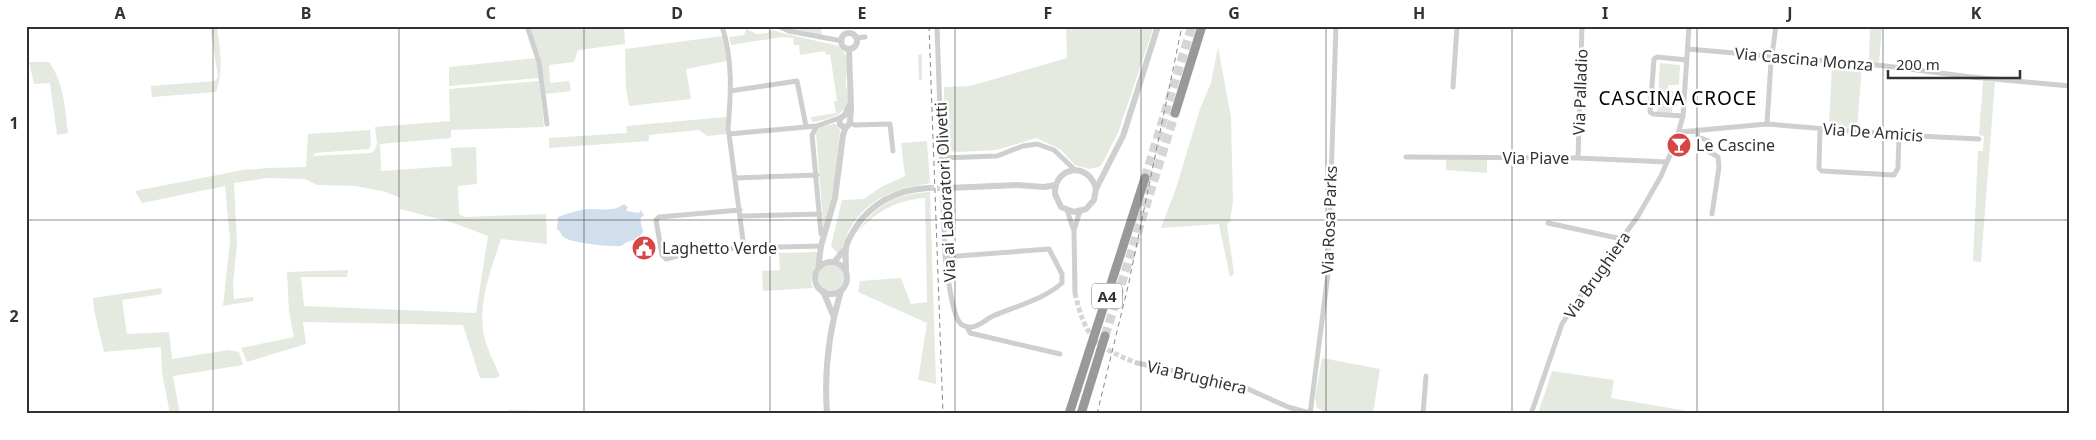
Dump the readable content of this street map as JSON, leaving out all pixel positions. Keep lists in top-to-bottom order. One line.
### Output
{"streets":{"highway":["A4"],"street":["Via Cascina Monza","Via Palladio","Via De Amicis","Via Piave","Via ai Laboratori Olivetti","Via Rosa Parks","Via Brughiera"]},"crossings":[["Via Cascina Monza","Via Brughiera"],["Via Palladio","Via Piave"],["Via De Amicis","Via Brughiera"],["Via Piave","Via Brughiera"],["Via Rosa Parks","Via Brughiera"]],"districts":["CASCINA CROCE"],"places":{"bar":["Le Cascine"],"public building":["Laghetto Verde"]},"scale_bar":"200 m","grid":{"columns":["A","B","C","D","E","F","G","H","I","J","K"],"rows":["1","2"]}}
